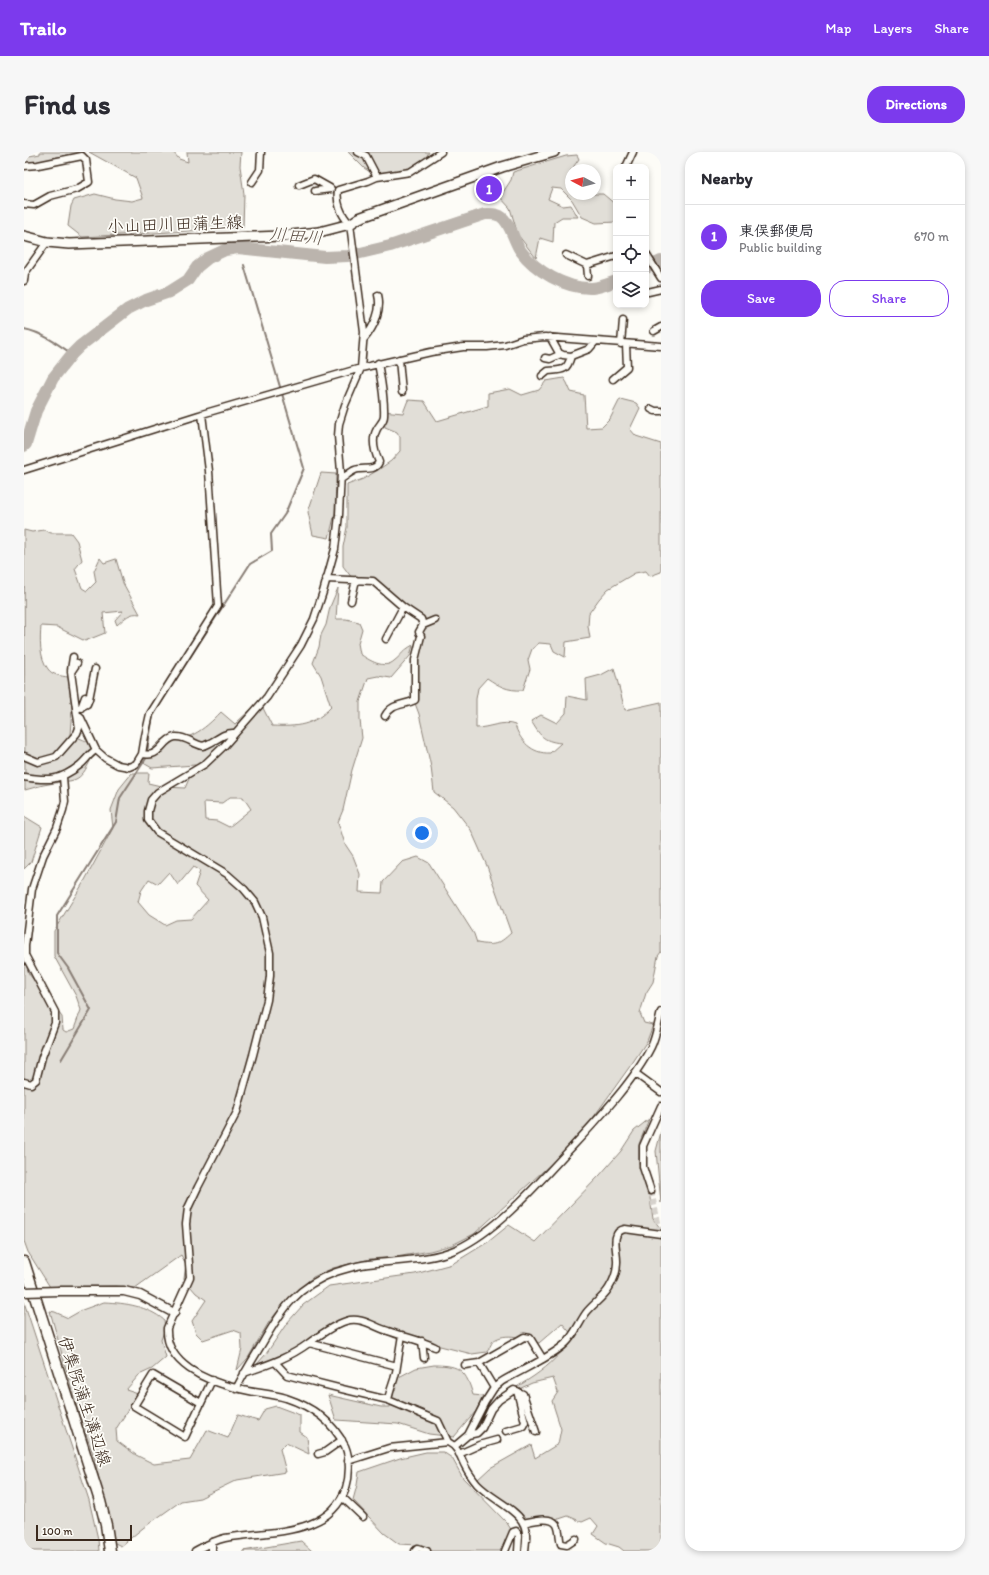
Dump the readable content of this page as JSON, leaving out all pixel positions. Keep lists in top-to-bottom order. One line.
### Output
{"streets":{"main road":["小山田川田蒲生線","伊集院蒲生溝辺線"]},"water":["川田川"],"scale_bar":"100 m","north":"left","page":{"header":"Trailo","nav":["Map","Layers","Share"],"buttons":["Directions",["Save","Share"]],"title":"Find us","heading":"Nearby","map_buttons":["+","−"],"pins":"1","list":[{"mark":"1","name":"東俣郵便局","note":"Public building","value":"670 m"}],"scale":"100 m"}}
